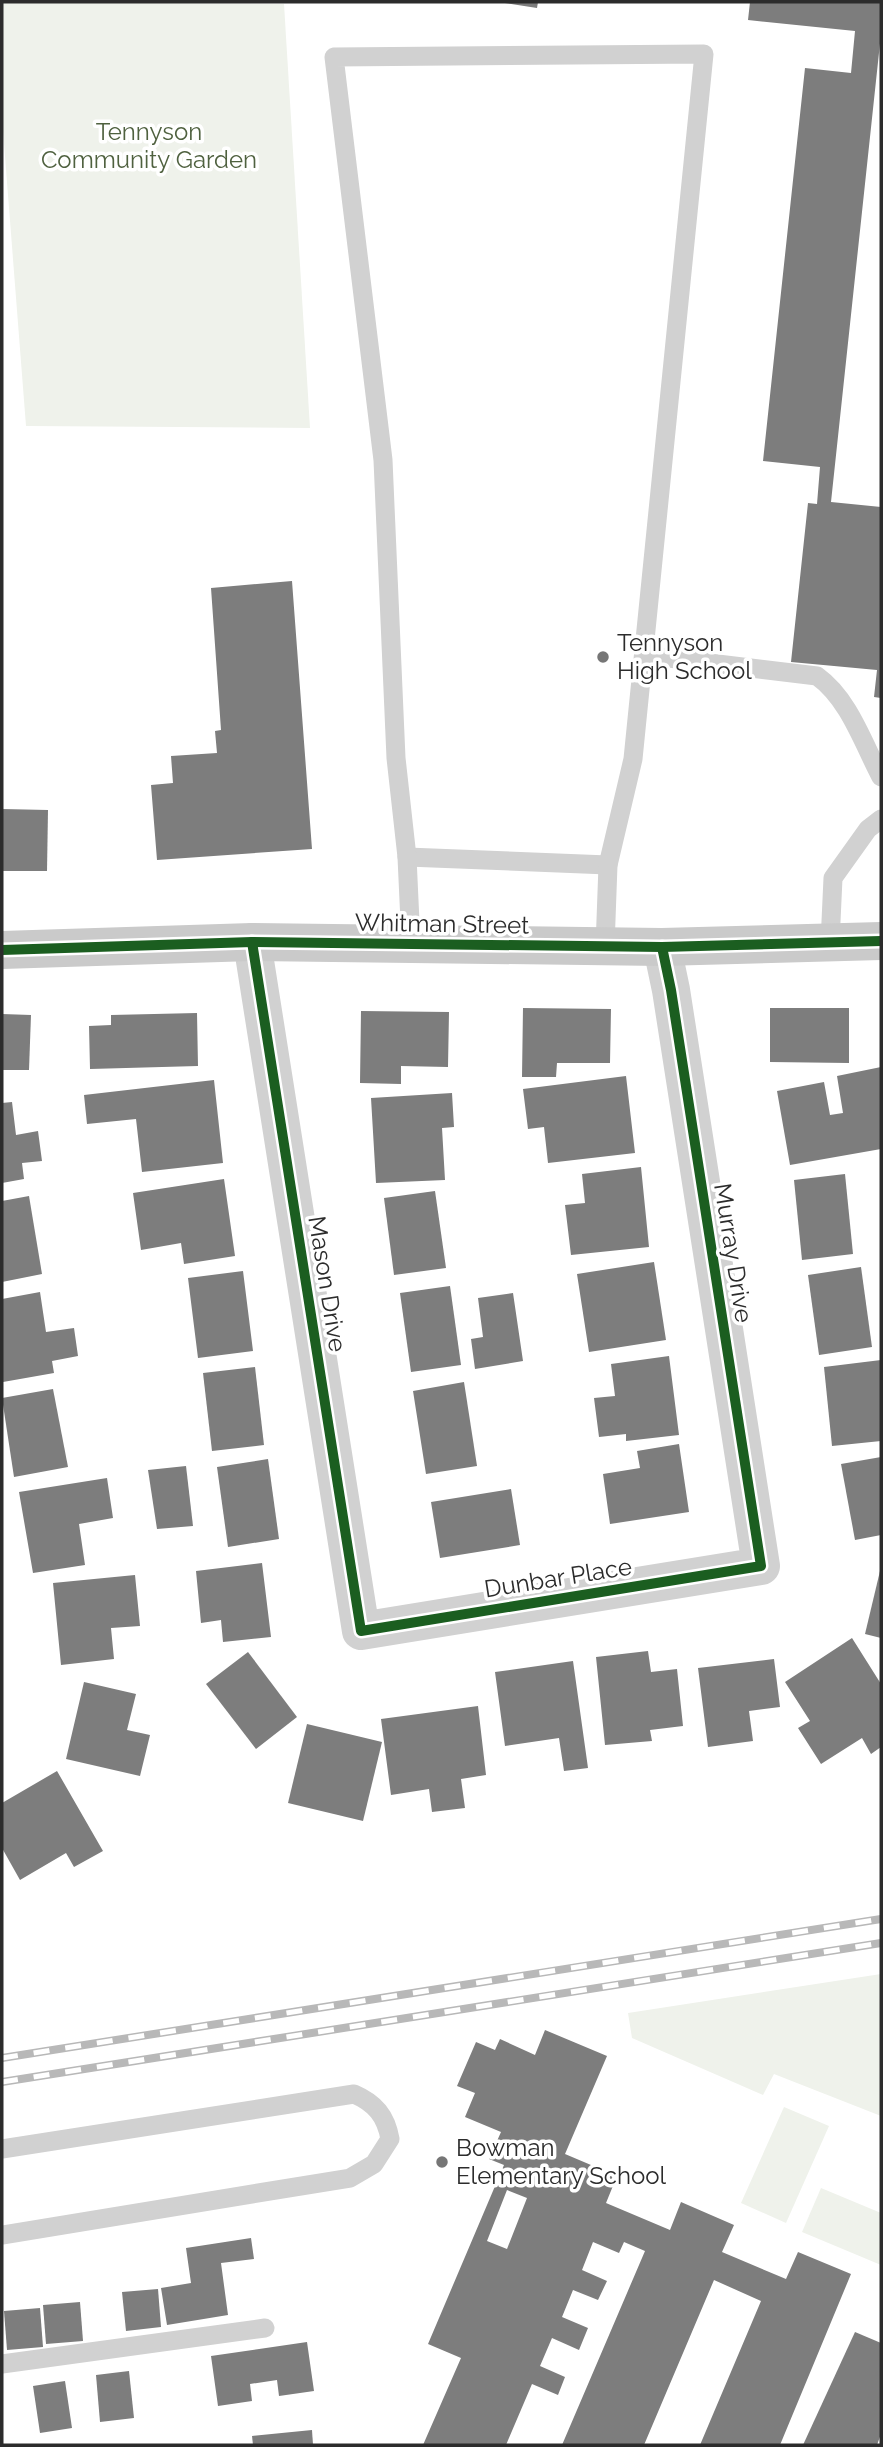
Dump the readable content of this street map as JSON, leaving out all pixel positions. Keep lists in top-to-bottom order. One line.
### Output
{"streets":{"street":["Whitman Street","Murray Drive","Mason Drive","Dunbar Place"]},"crossings":[["Whitman Street","Murray Drive"],["Whitman Street","Mason Drive"],["Murray Drive","Dunbar Place"],["Mason Drive","Dunbar Place"]],"parks":["Tennyson Community Garden"],"places":["Tennyson High School","Bowman Elementary School"]}
